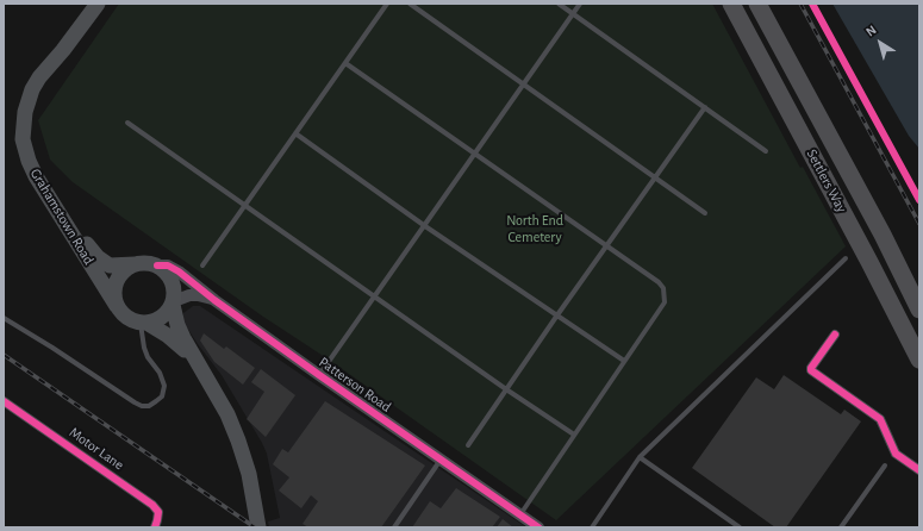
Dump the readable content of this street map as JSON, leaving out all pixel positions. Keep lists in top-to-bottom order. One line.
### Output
{"streets":{"highway":["Settlers Way"],"main road":["Grahamstown Road"],"street":["Patterson Road","Motor Lane"]},"crossings":[["Grahamstown Road","Patterson Road"]],"parks":["North End Cemetery"],"north":"top left"}
